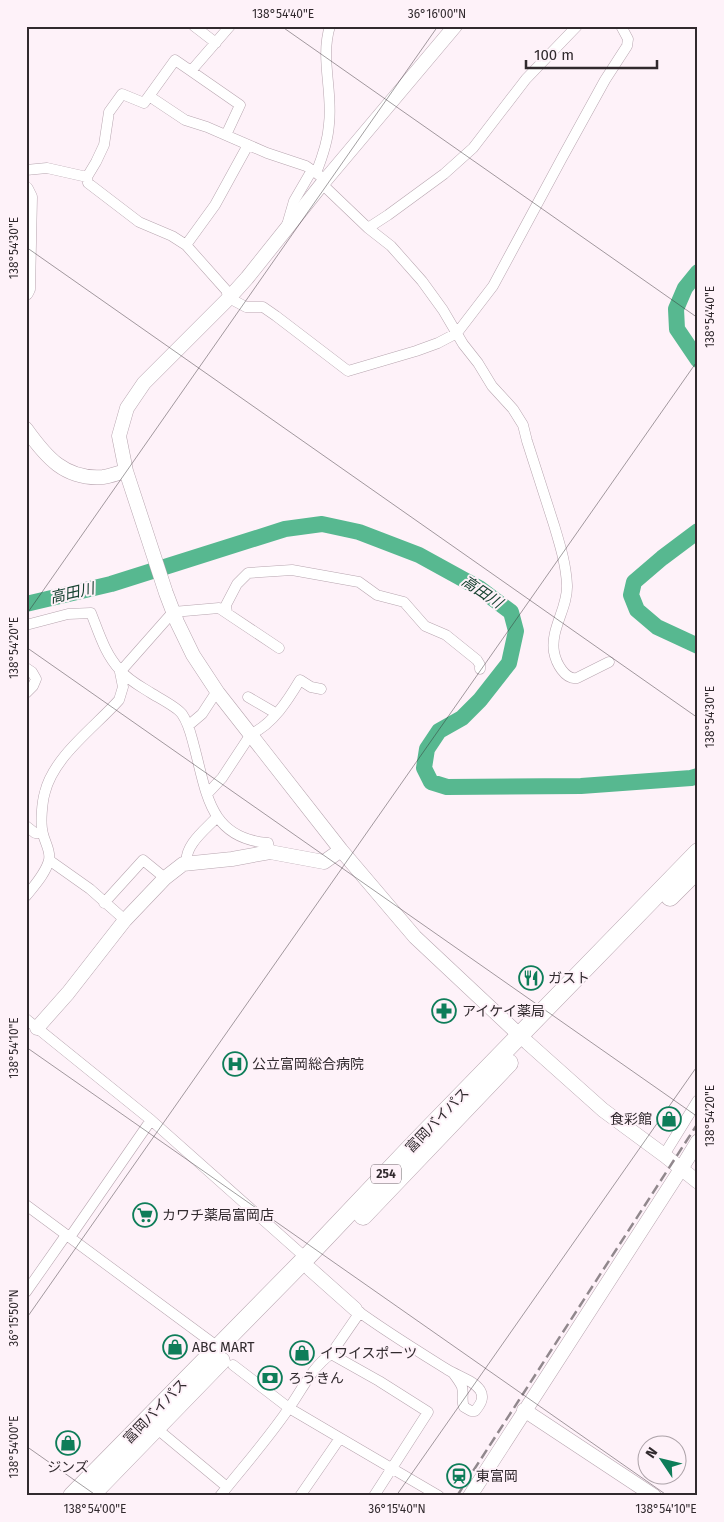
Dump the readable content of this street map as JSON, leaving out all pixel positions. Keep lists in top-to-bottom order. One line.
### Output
{"streets":{"highway":["富岡バイパス","254"]},"water":["高田川"],"places":{"restaurant":["ガスト"],"pharmacy":["アイケイ薬局"],"hospital":["公立富岡総合病院"],"shop":["食彩館","ABC MART","イワイスポーツ","ジンズ"],"supermarket":["カワチ薬局富岡店"],"bank":["ろうきん"],"station":["東富岡"]},"scale_bar":"100 m","north":"top left","coordinates":["138°54'40\"E","36°16'00\"N","138°54'30\"E","138°54'20\"E","138°54'10\"E","36°15'50\"N","138°54'00\"E","36°15'40\"N"]}
